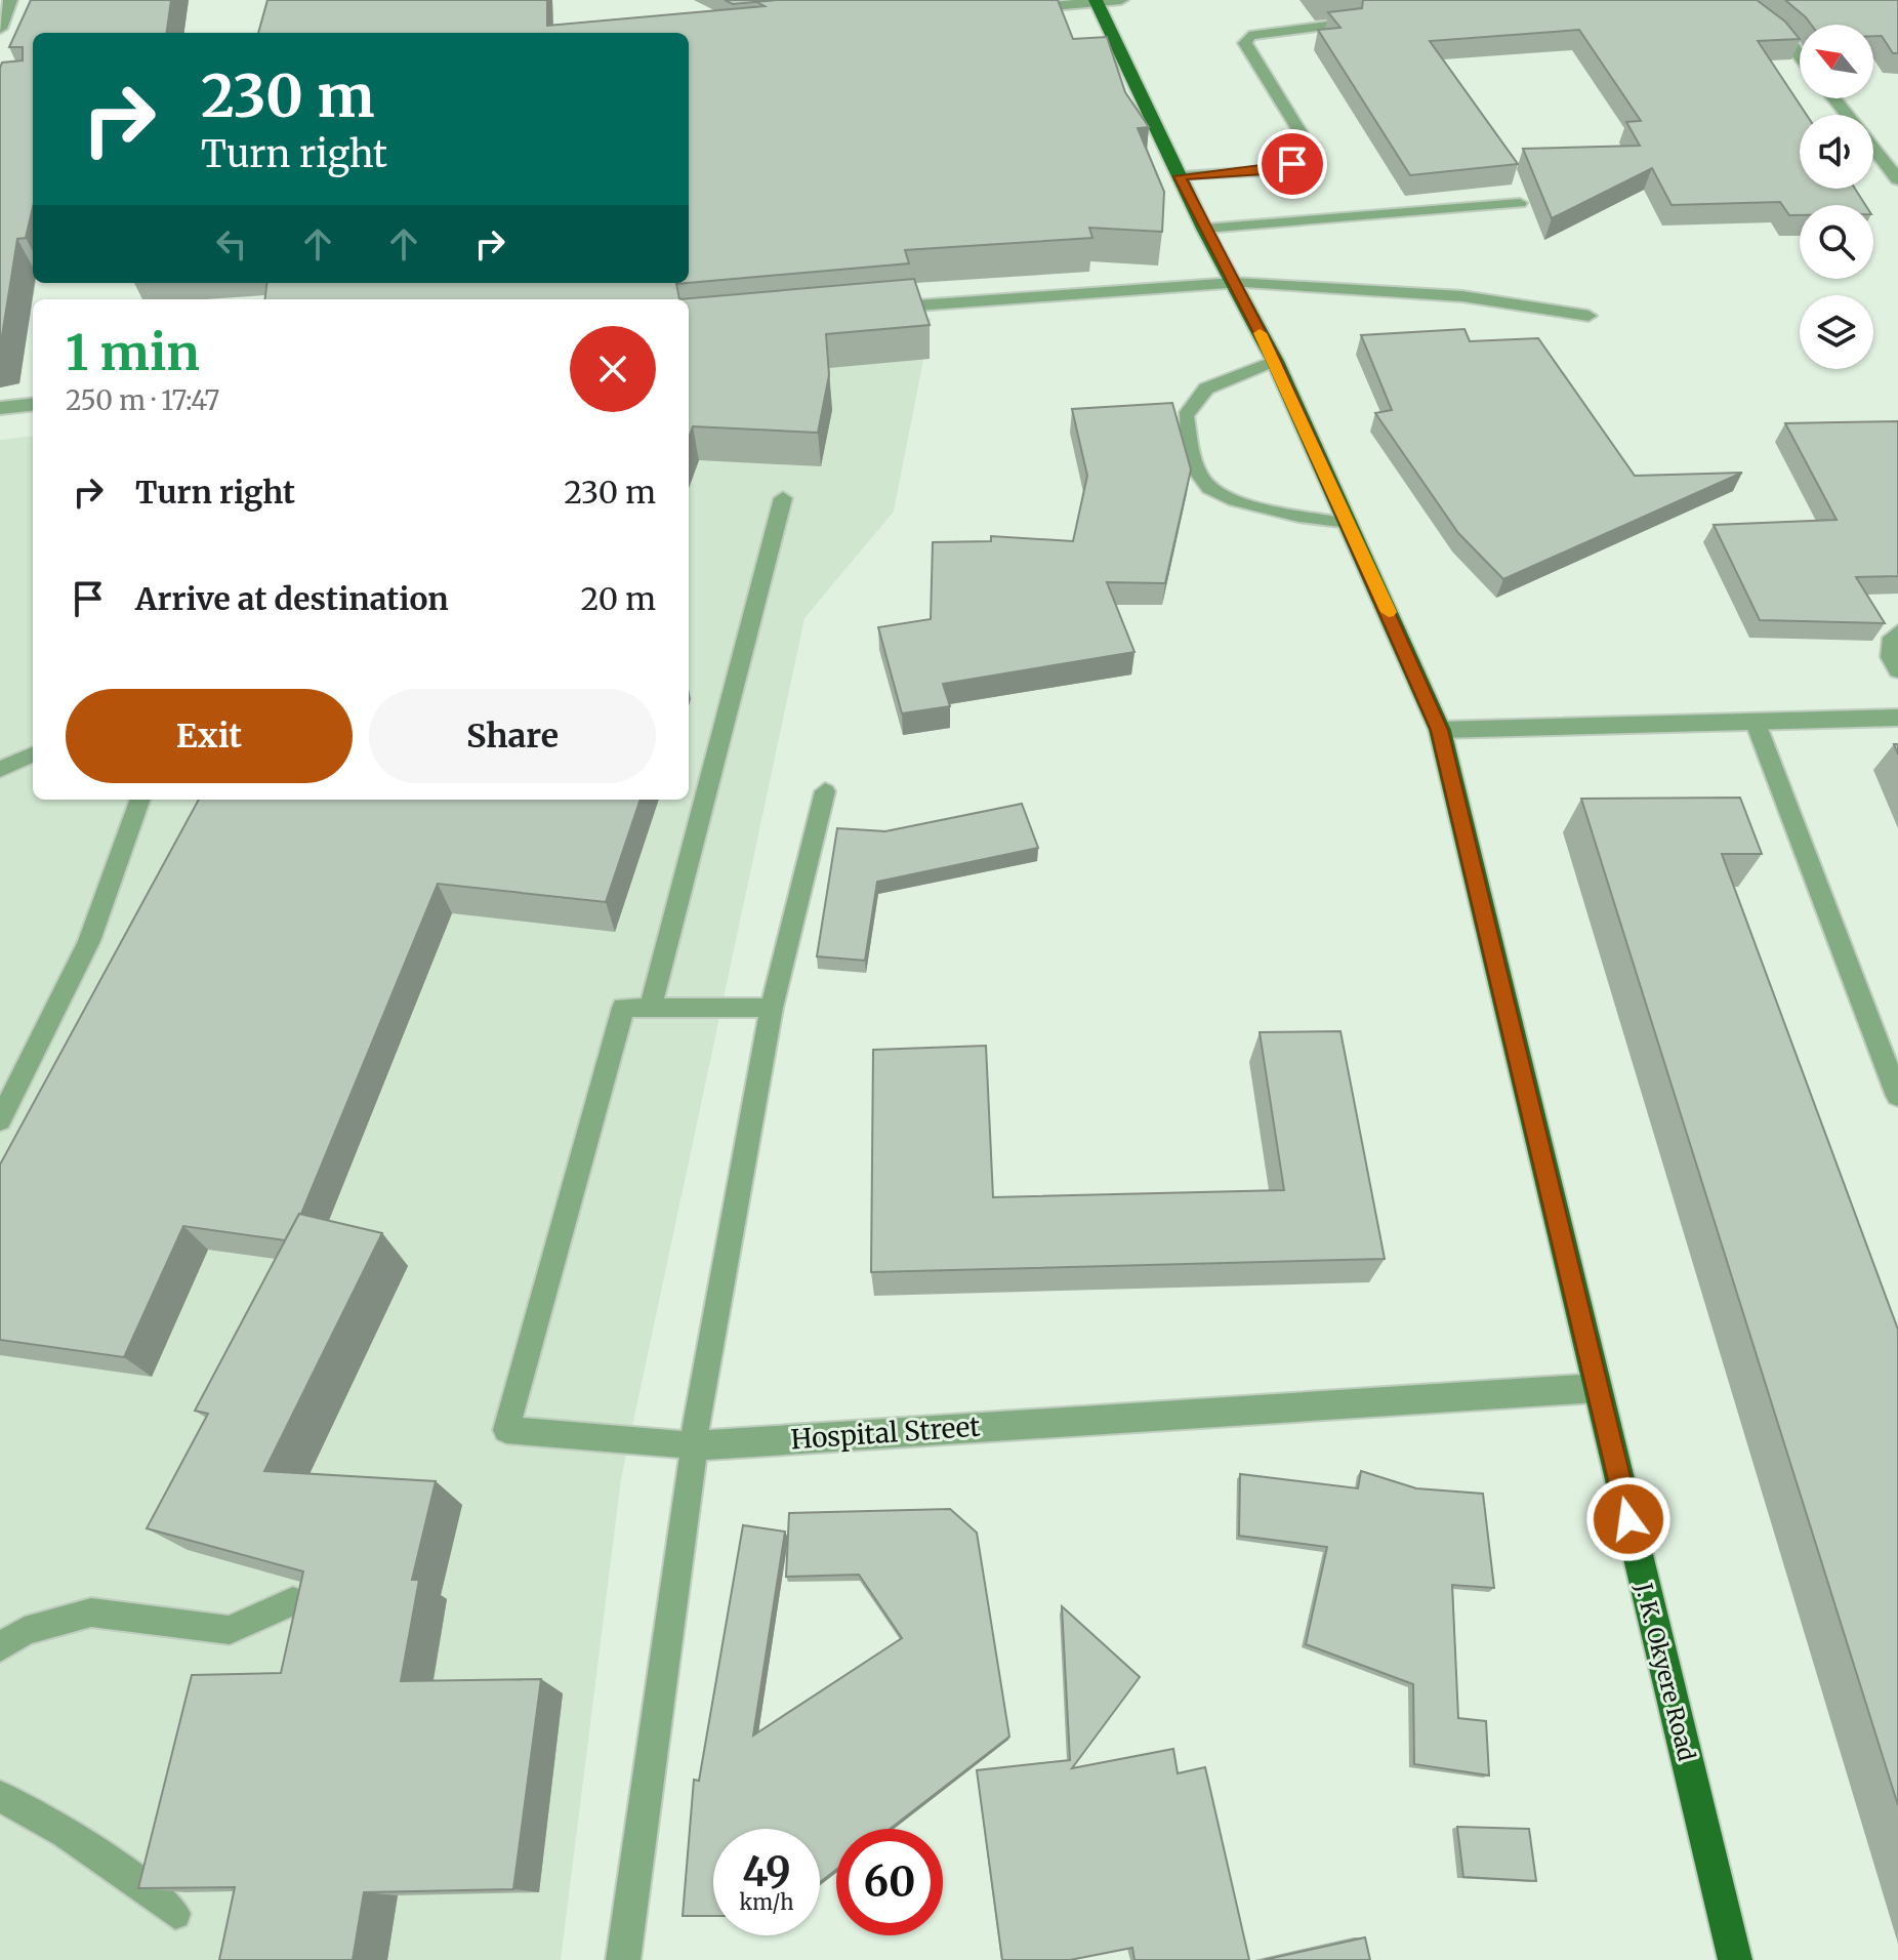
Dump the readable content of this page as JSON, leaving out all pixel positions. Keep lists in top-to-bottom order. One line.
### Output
{"streets":{"main road":["J. K. Okyere Road"],"street":["Hospital Street"]},"crossings":[["Hospital Street","J. K. Okyere Road"]],"north":"top left","page":{"turn":["230 m","Turn right"],"heading":["1 min","250 m · 17:47"],"list":[{"name":"Turn right","value":"230 m"},{"name":"Arrive at destination","value":"20 m"}],"buttons":["Exit","Share"],"speed":"49 km/h","limit":"60"}}
